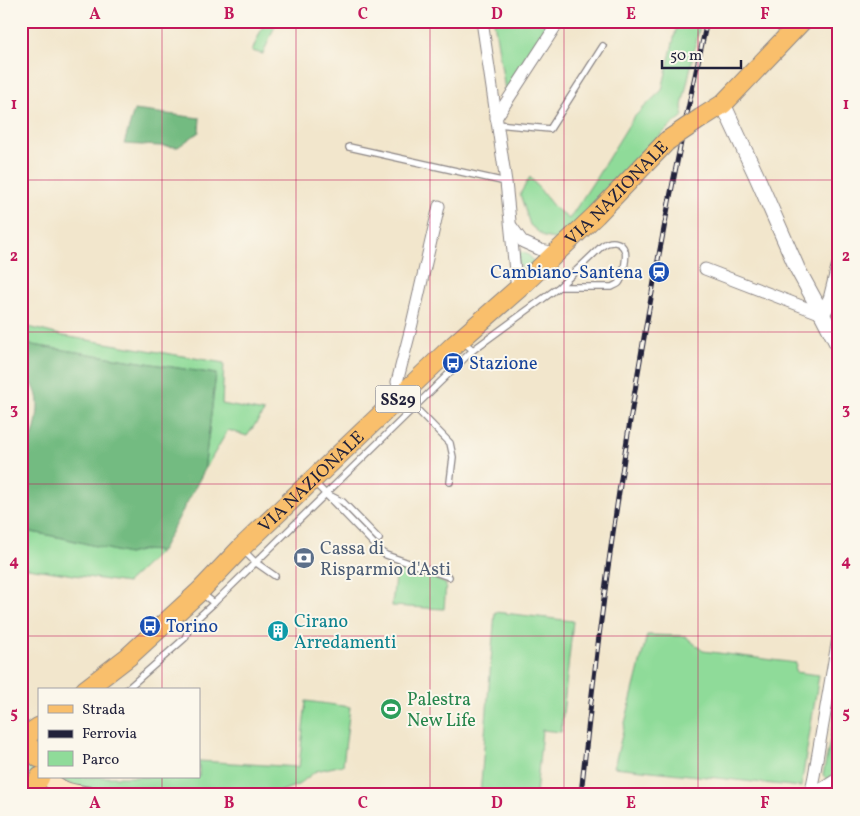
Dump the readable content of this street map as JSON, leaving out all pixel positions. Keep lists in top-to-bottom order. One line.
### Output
{"streets":{"main road":["VIA NAZIONALE","SS29"]},"places":{"station":["Cambiano-Santena"],"bus stop":["Stazione","Torino"],"bank":["Cassa di Risparmio d'Asti"],"building":["Cirano Arredamenti"],"sports":["Palestra New Life"]},"legend":["Strada","Ferrovia","Parco"],"scale_bar":"50 m","grid":{"columns":["A","B","C","D","E","F"],"rows":["1","2","3","4","5"]}}
